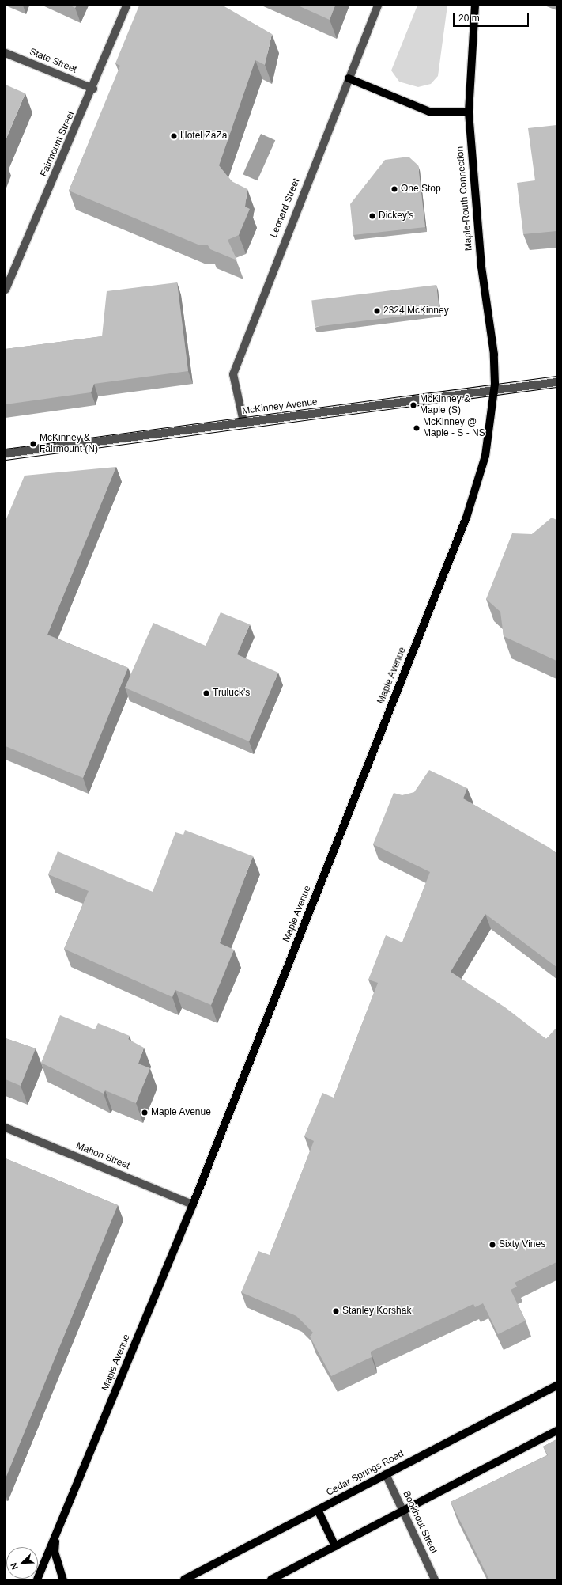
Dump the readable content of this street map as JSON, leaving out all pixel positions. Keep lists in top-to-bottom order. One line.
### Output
{"streets":{"main road":["Maple-Routh Connection","Maple Avenue","Cedar Springs Road"],"street":["State Street","Fairmount Street","Leonard Street","McKinney Avenue","Mahon Street","Bookhout Street"]},"crossings":[["State Street","Fairmount Street"],["Maple-Routh Connection","McKinney Avenue"],["Maple-Routh Connection","Maple Avenue"],["Leonard Street","McKinney Avenue"],["McKinney Avenue","Maple Avenue"],["Maple Avenue","Mahon Street"],["Cedar Springs Road","Bookhout Street"]],"places":["Hotel ZaZa","One Stop","Dickey's","2324 McKinney","McKinney & Maple (S)","McKinney @ Maple - S - NS","McKinney & Fairmount (N)","Truluck's","Maple Avenue","Sixty Vines","Stanley Korshak"],"scale_bar":"20 m","north":"bottom left"}
